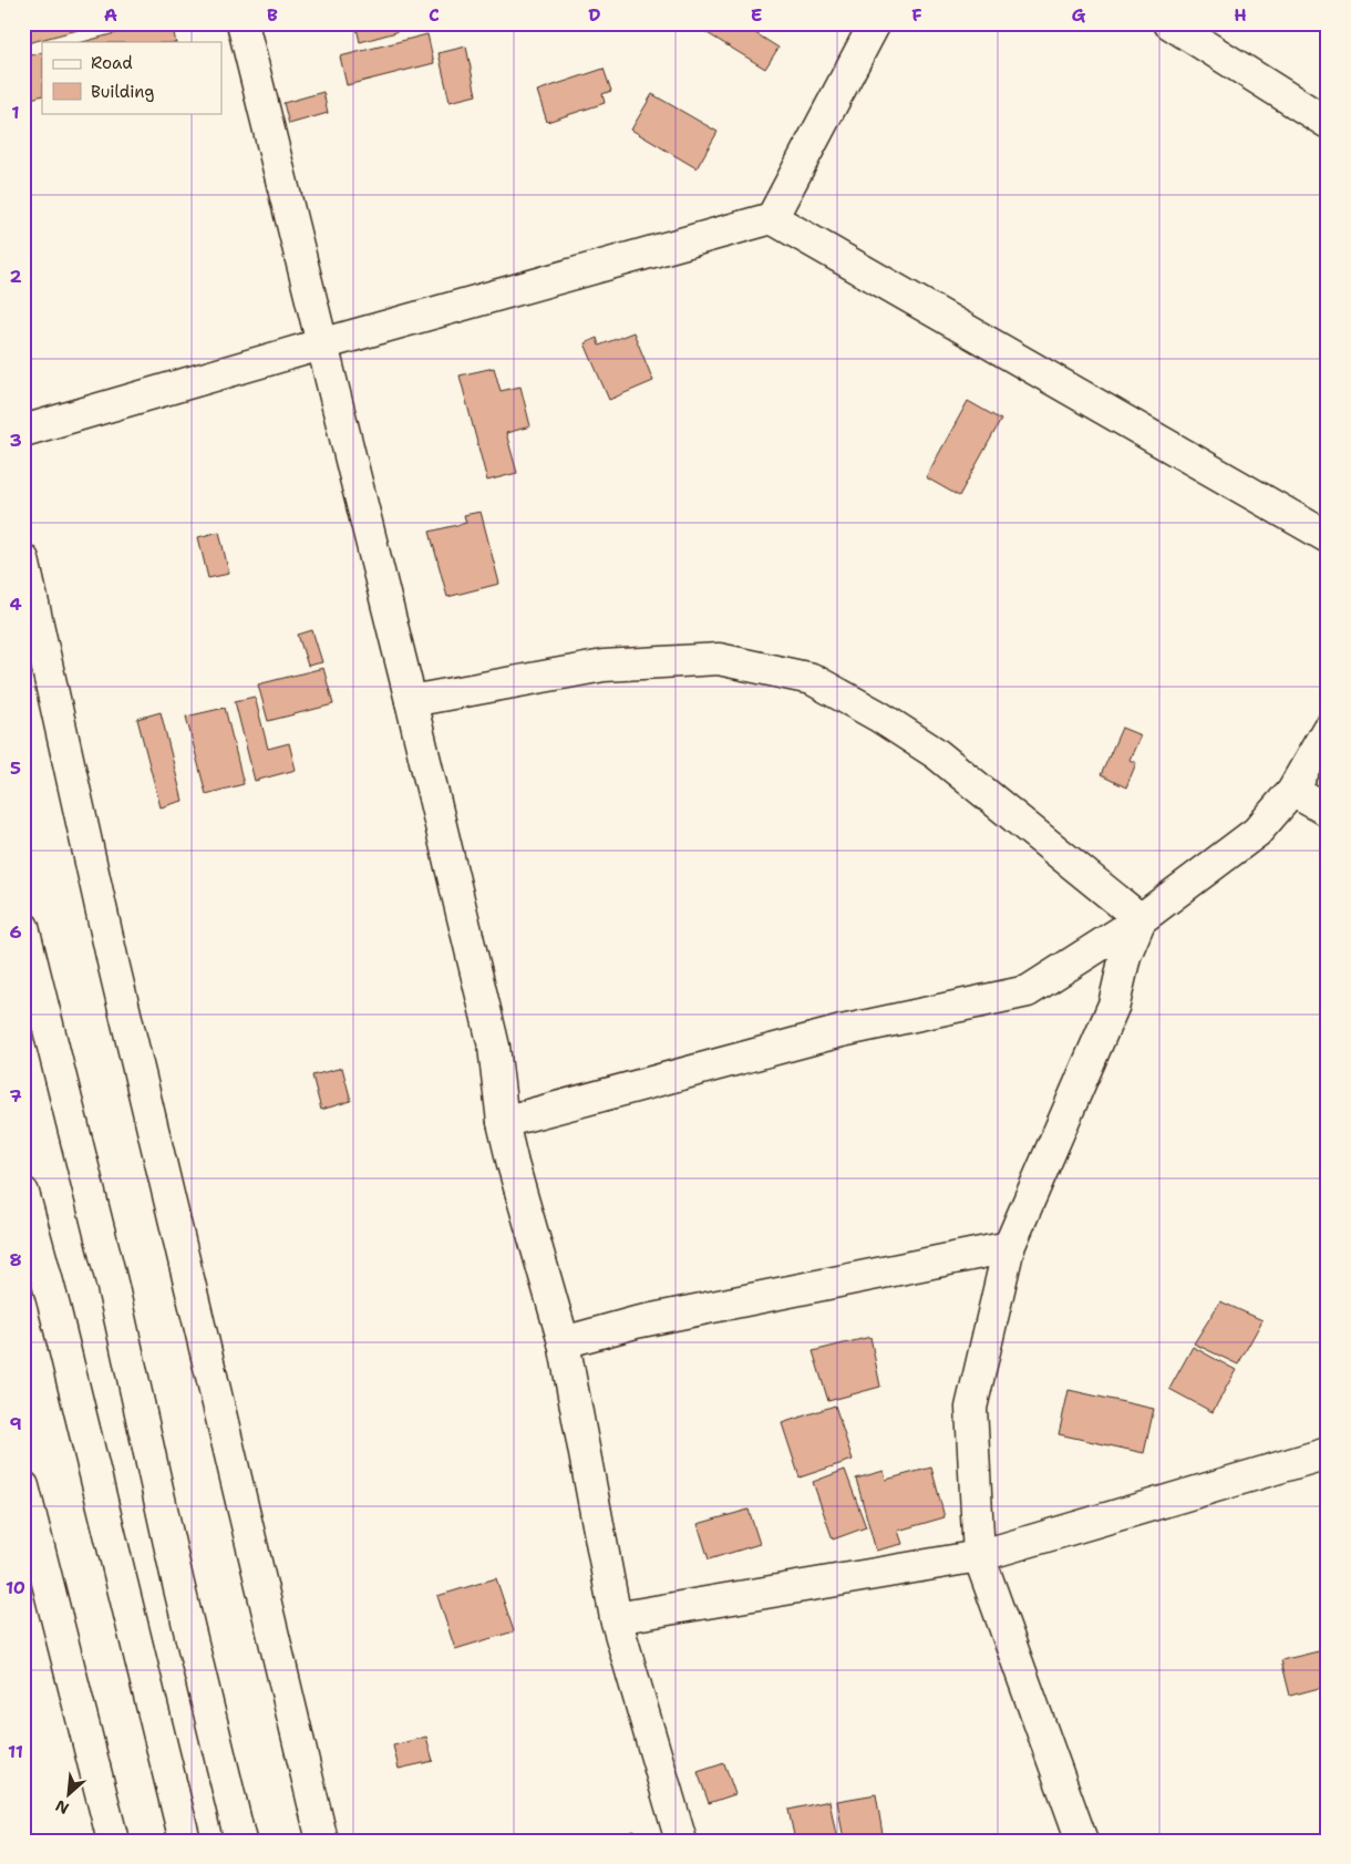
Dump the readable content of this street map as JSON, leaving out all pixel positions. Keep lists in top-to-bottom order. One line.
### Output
{"legend":["Road","Building"],"north":"bottom left","grid":{"columns":["A","B","C","D","E","F","G","H"],"rows":["1","2","3","4","5","6","7","8","9","10","11"]}}
